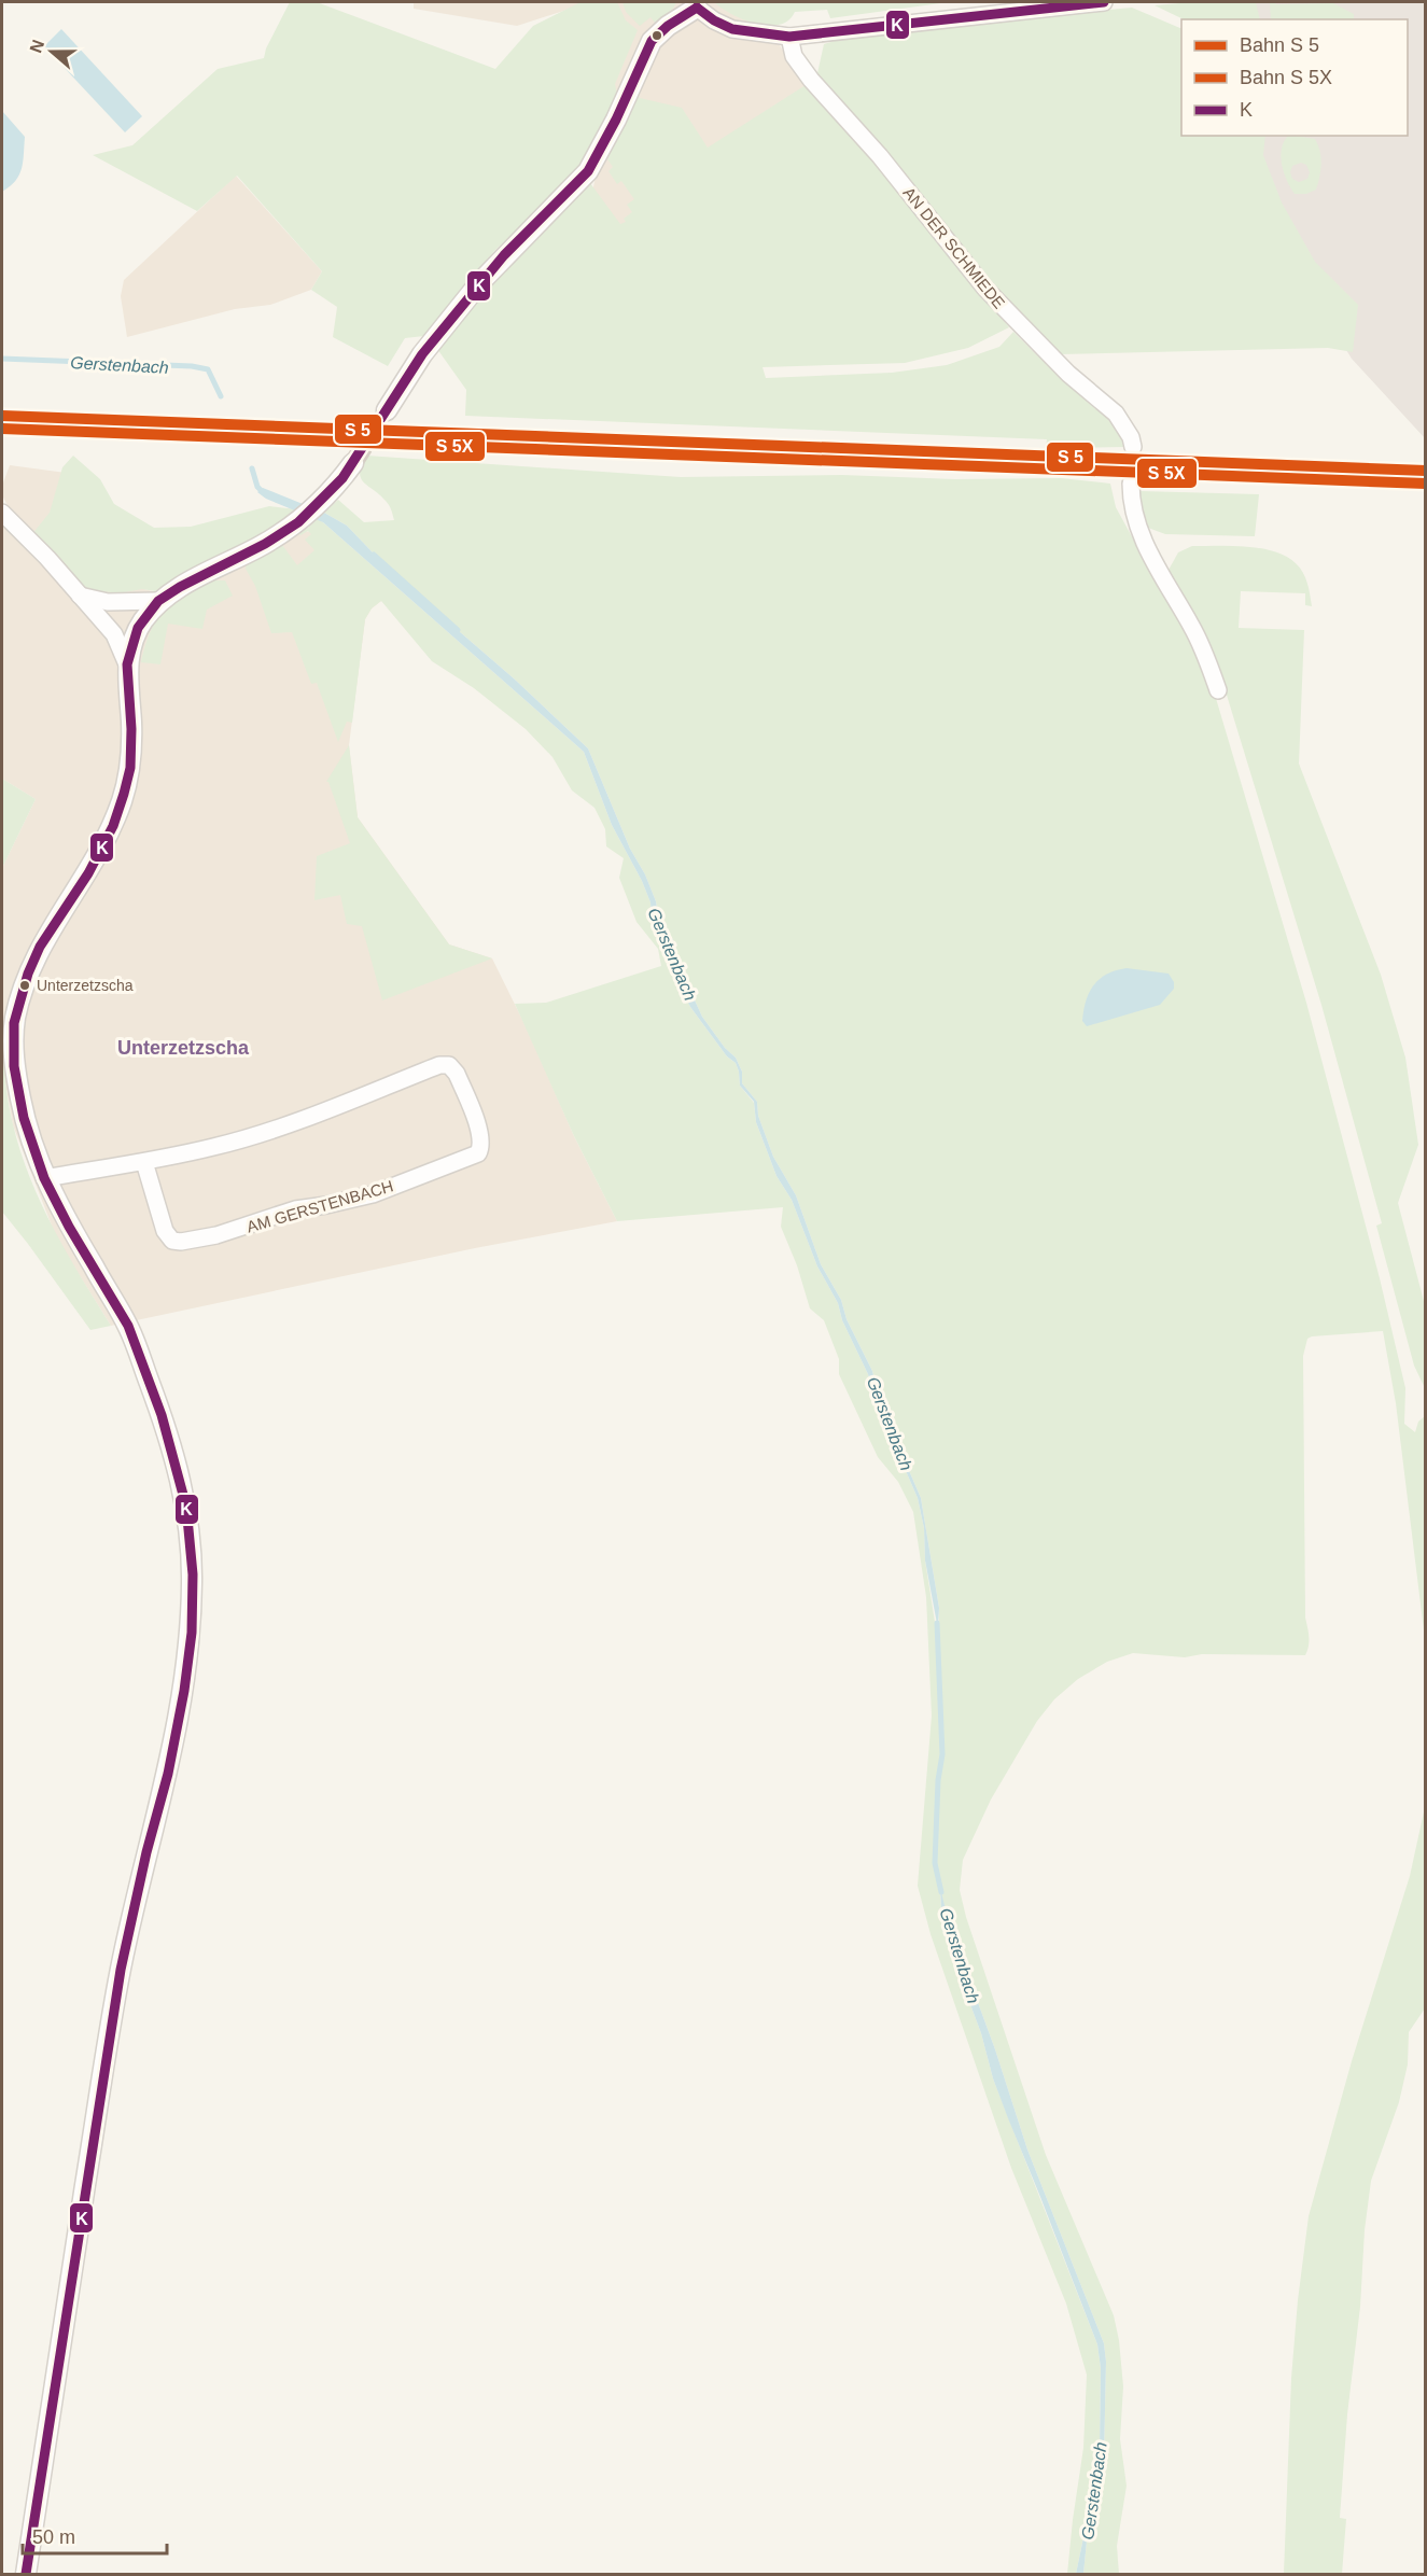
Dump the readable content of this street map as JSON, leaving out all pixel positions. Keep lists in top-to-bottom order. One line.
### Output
{"streets":{"street":["AN DER SCHMIEDE","AM GERSTENBACH"]},"districts":["Unterzetzscha"],"water":["Gerstenbach"],"places":["Unterzetzscha"],"lines":["transit line K"],"legend":["Bahn S 5","Bahn S 5X","K"],"scale_bar":"50 m","north":"left"}
